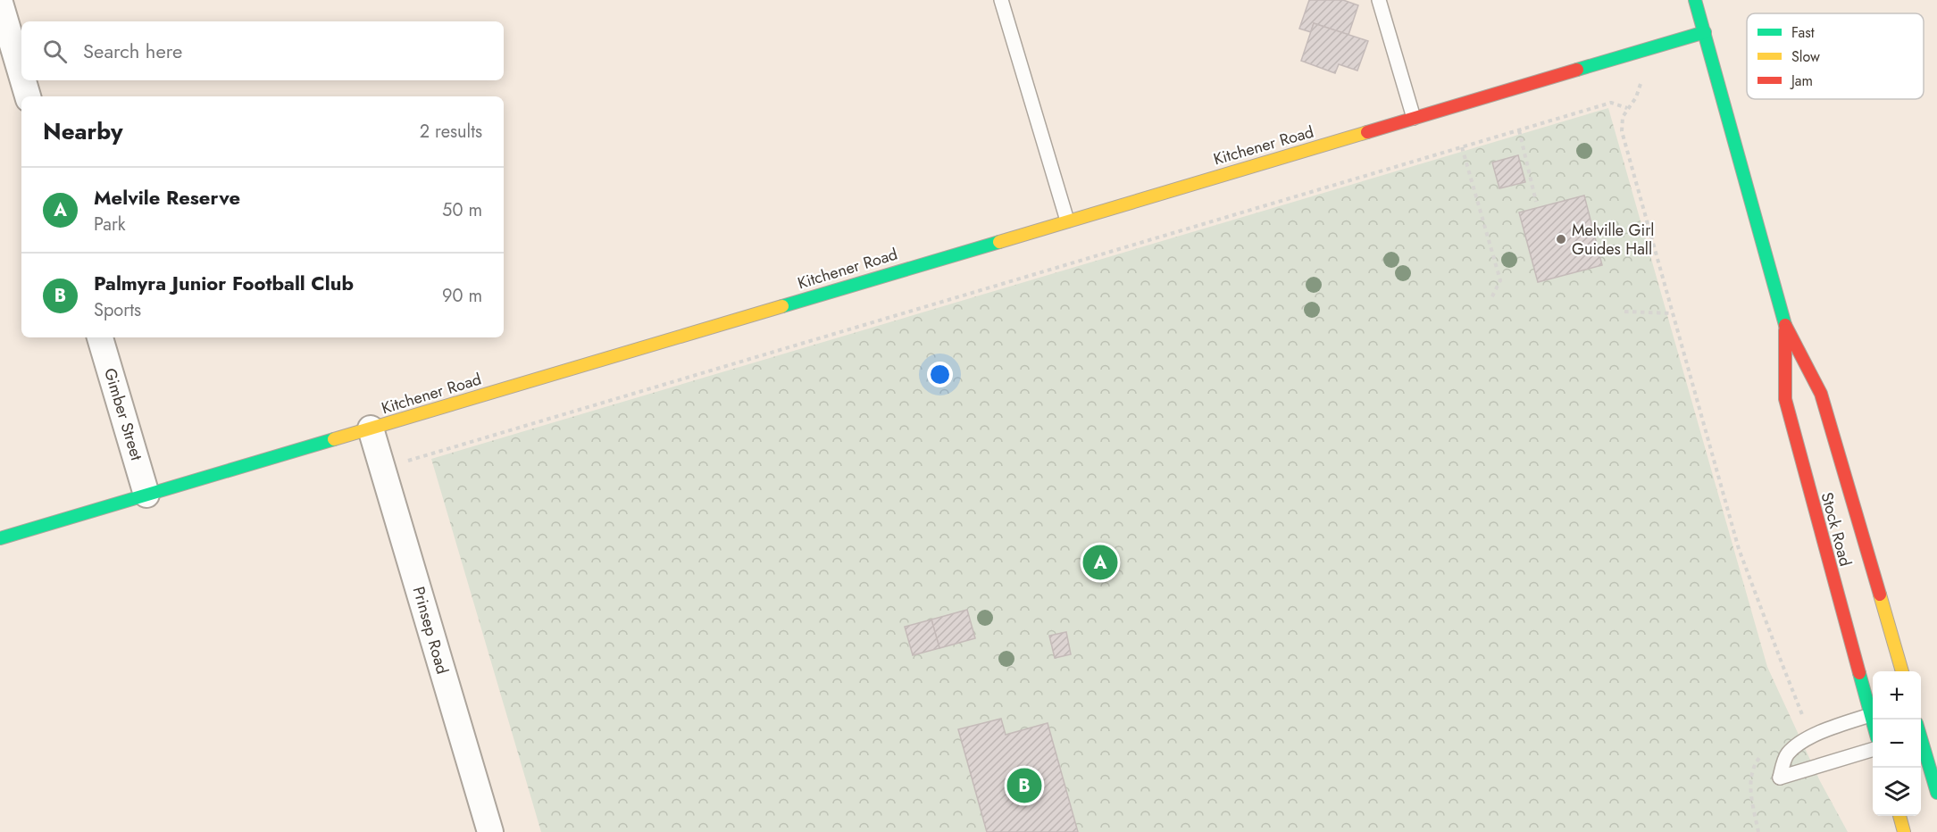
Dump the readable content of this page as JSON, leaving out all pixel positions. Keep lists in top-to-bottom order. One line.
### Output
{"streets":{"street":["Kitchener Road","Gimber Street","Stock Road","Prinsep Road"]},"crossings":[["Kitchener Road","Gimber Street"],["Kitchener Road","Stock Road"],["Kitchener Road","Prinsep Road"]],"places":["Melville Girl Guides Hall"],"legend":["Fast","Slow","Jam"],"page":{"search":"Search here","heading":["Nearby","2 results"],"list":[{"mark":"A","name":"Melvile Reserve","note":"Park","value":"50 m"},{"mark":"B","name":"Palmyra Junior Football Club","note":"Sports","value":"90 m"}],"pins":["A","B"],"map_buttons":["+","−"]}}
